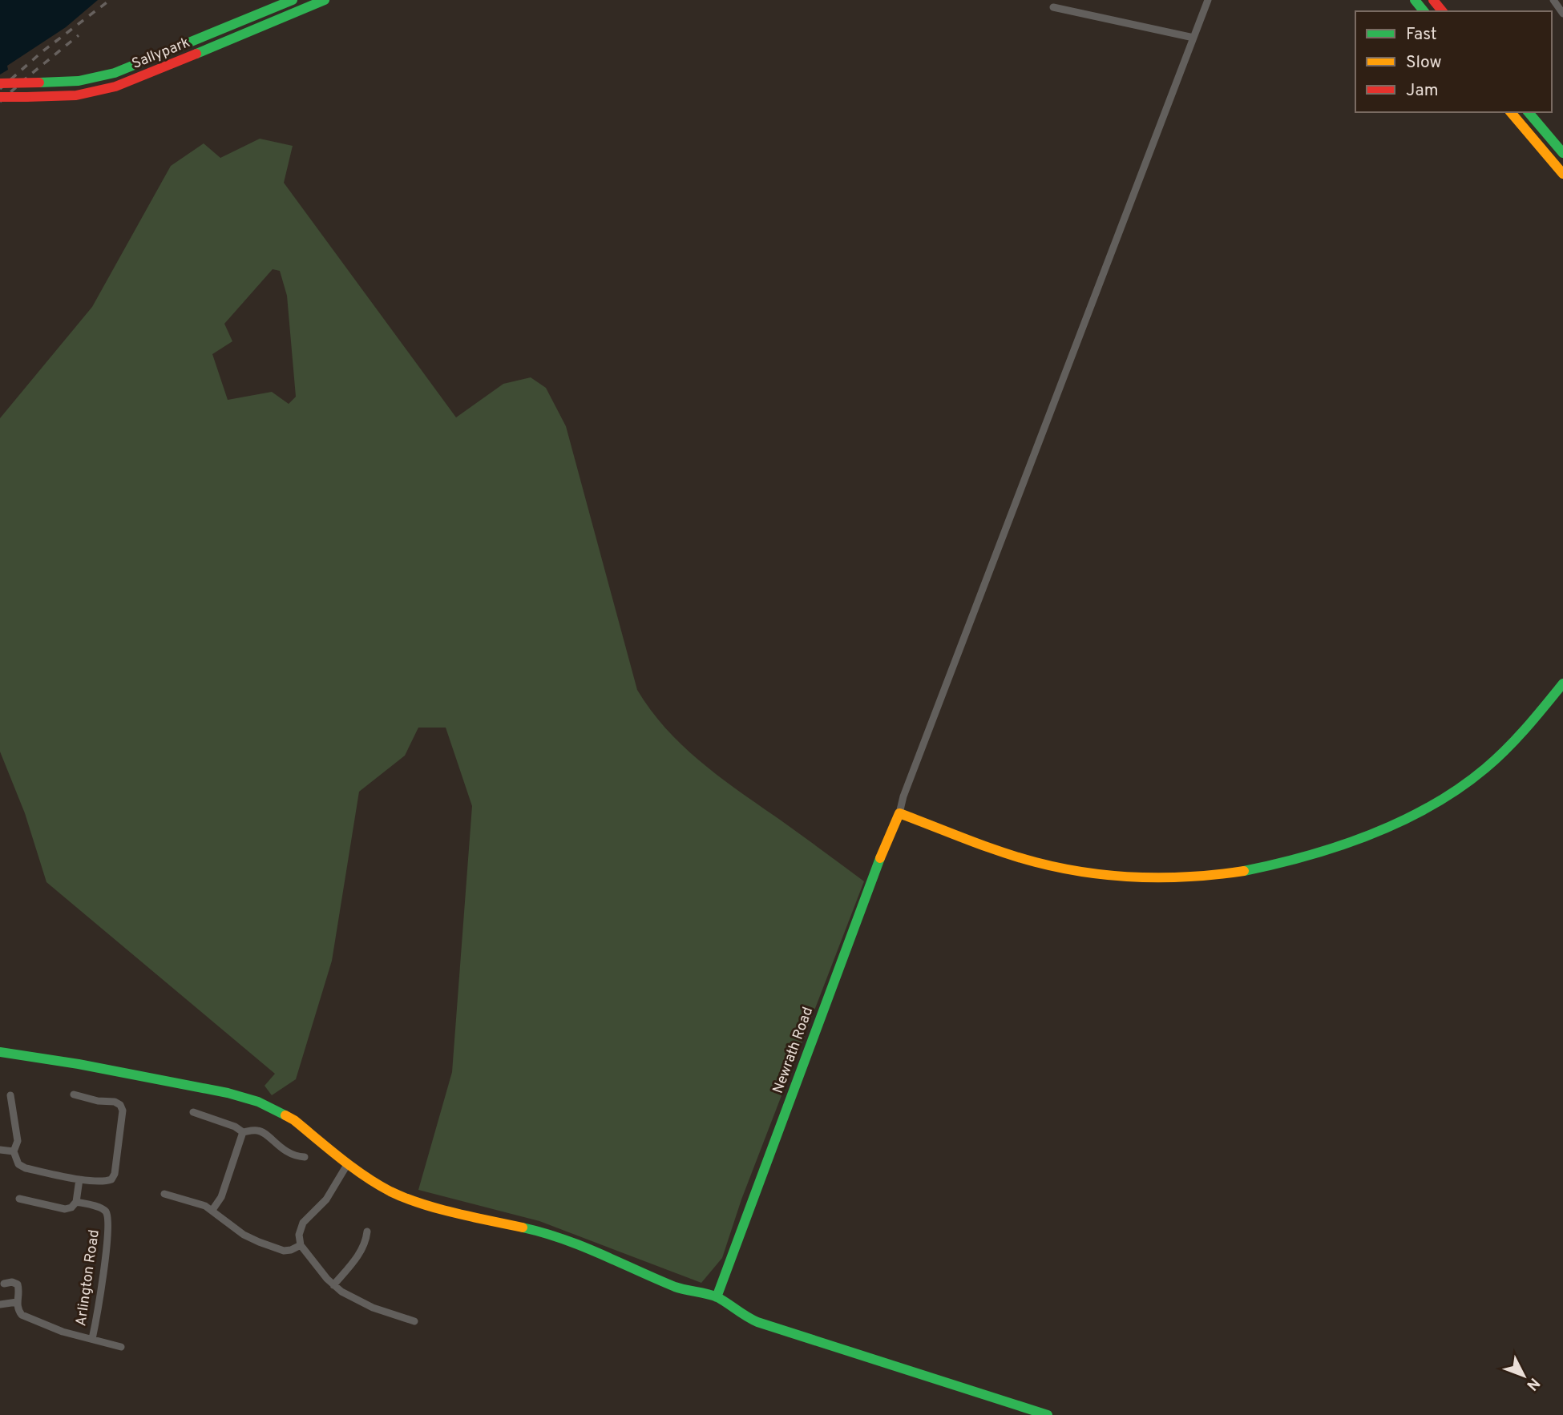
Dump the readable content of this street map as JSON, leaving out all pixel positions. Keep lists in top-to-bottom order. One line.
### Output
{"streets":{"street":["Sallypark","Newrath Road","Arlington Road"]},"legend":["Fast","Slow","Jam"],"north":"bottom right"}
